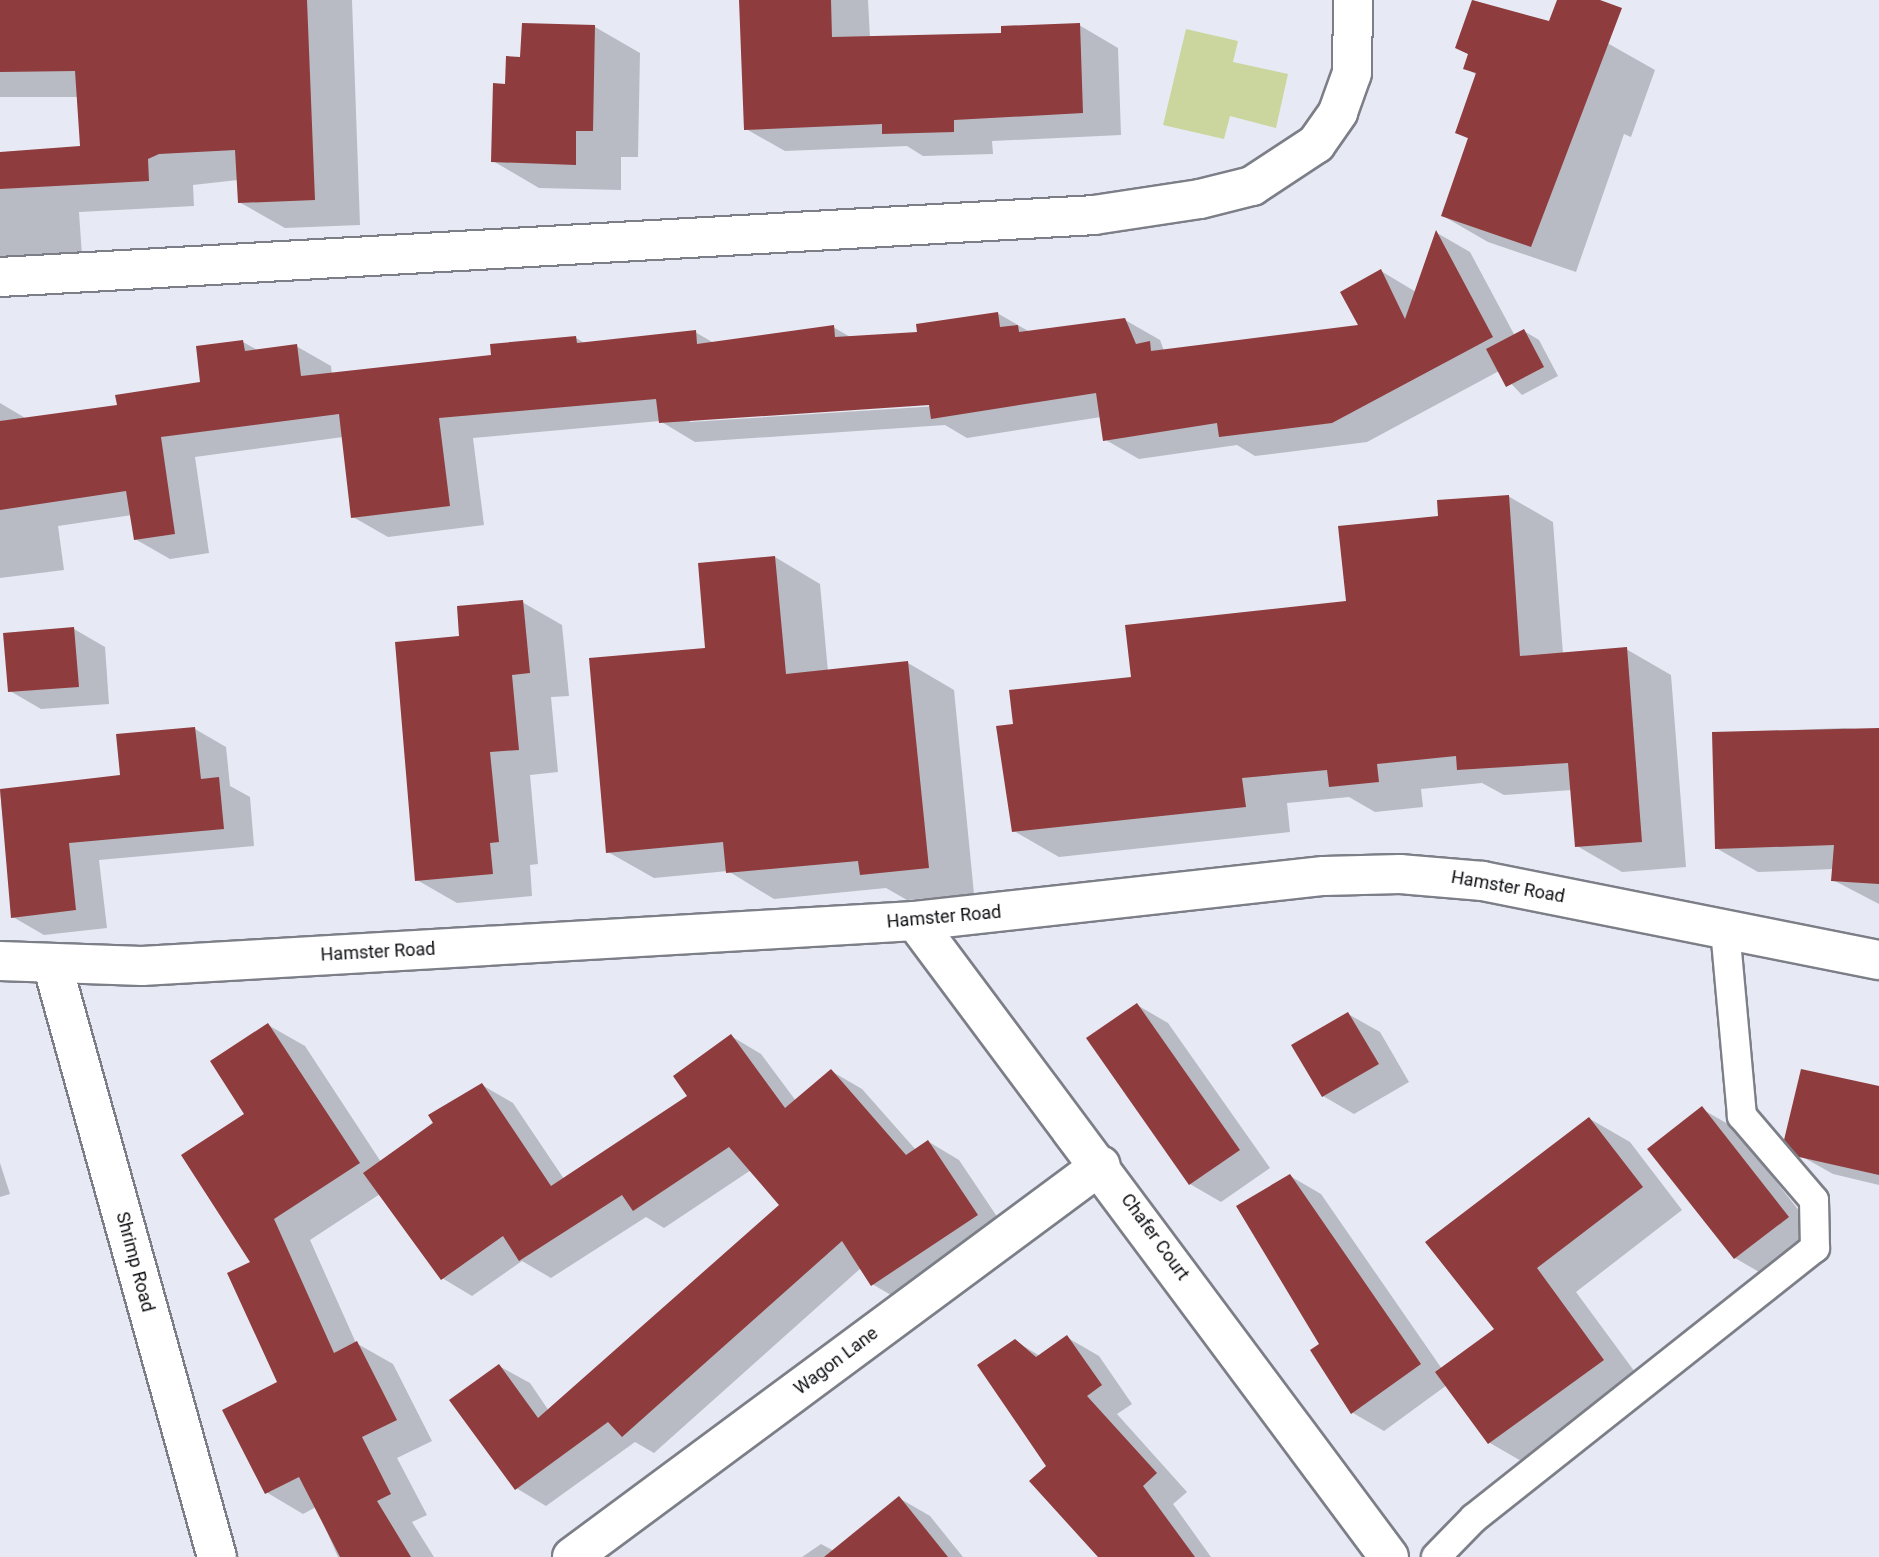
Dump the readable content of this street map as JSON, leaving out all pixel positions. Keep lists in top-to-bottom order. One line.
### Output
{"streets":{"street":["Hamster Road","Chafer Court","Shrimp Road","Wagon Lane"]},"crossings":[["Hamster Road","Chafer Court"],["Hamster Road","Shrimp Road"],["Chafer Court","Wagon Lane"]]}
